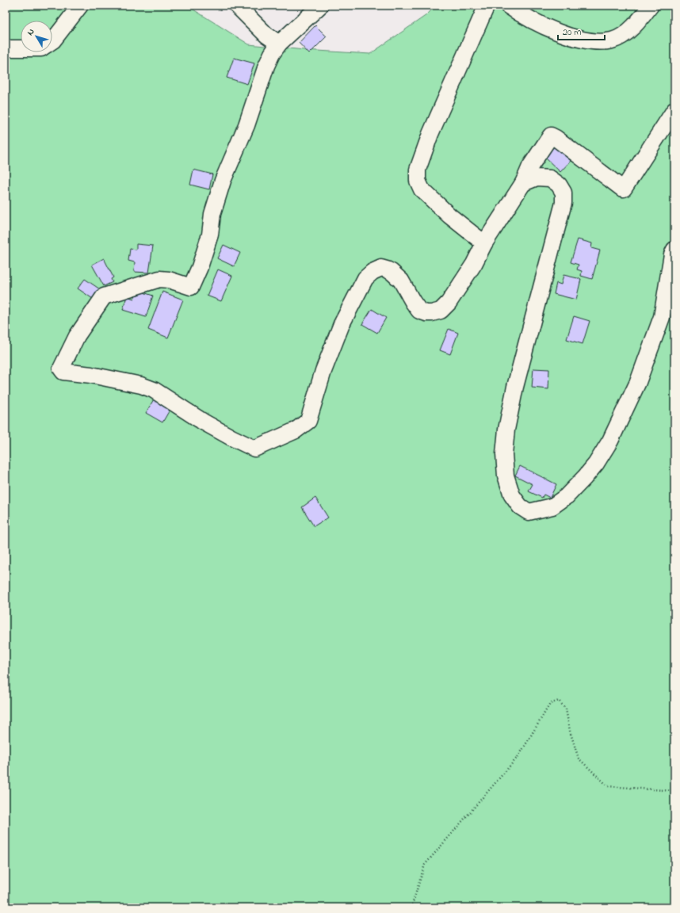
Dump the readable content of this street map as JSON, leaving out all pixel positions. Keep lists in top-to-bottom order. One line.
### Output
{"scale_bar":"20 m","north":"top left"}
